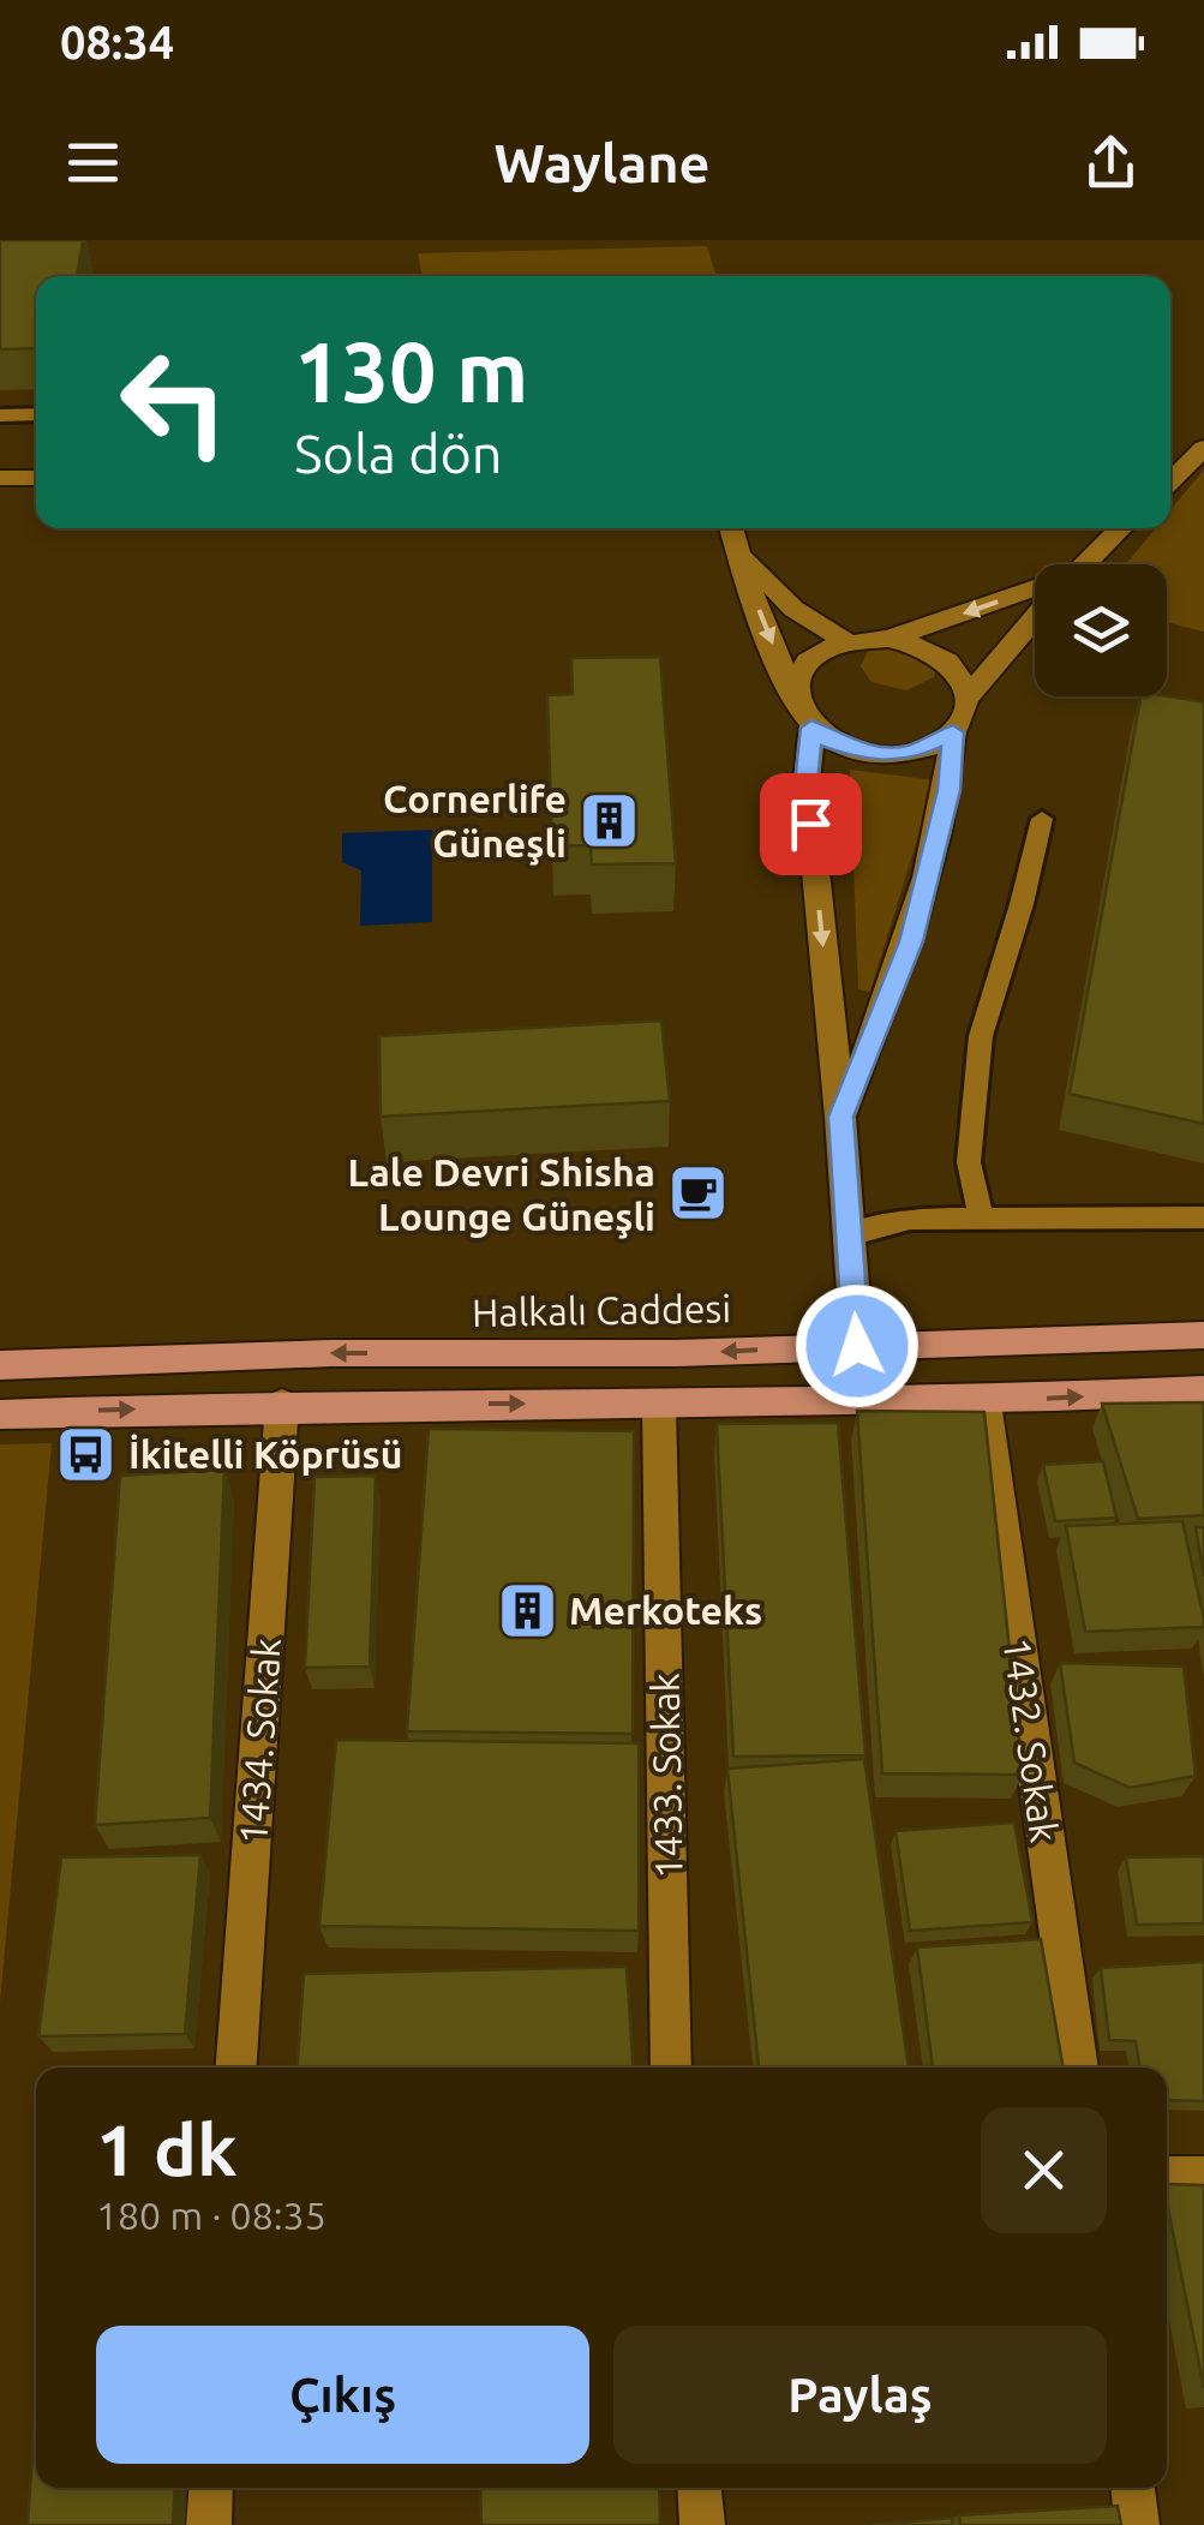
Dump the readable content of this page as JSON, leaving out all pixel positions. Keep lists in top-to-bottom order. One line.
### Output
{"streets":{"main road":["Halkalı Caddesi"],"street":["1432. Sokak","1434. Sokak","1433. Sokak"]},"places":{"building":["Cornerlife Güneşli","Merkoteks"],"cafe":["Lale Devri Shisha Lounge Güneşli"],"bus stop":["İkitelli Köprüsü"]},"page":{"status":"08:34","header":"Waylane","turn":["130 m","Sola dön"],"heading":["1 dk","180 m · 08:35"],"buttons":["Çıkış","Paylaş"]}}
